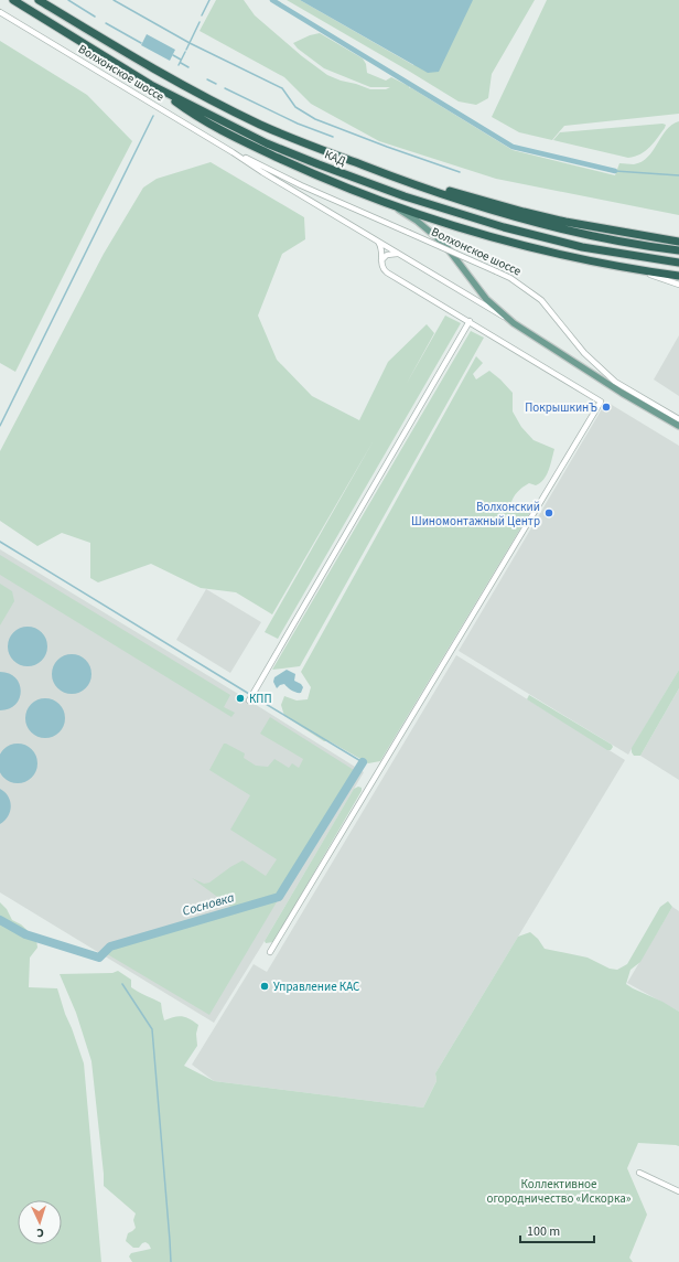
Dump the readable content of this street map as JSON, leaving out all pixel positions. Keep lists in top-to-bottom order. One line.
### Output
{"streets":{"highway":["КАД"],"main road":["Волхонское шоссе"]},"water":["Сосновка"],"parks":["Коллективное огородничество «Искорка»"],"places":["ПокрышкинЪ","Волхонский Шиномонтажный Центр","КПП","Управление КАС"],"scale_bar":"100 m","north":"bottom"}
